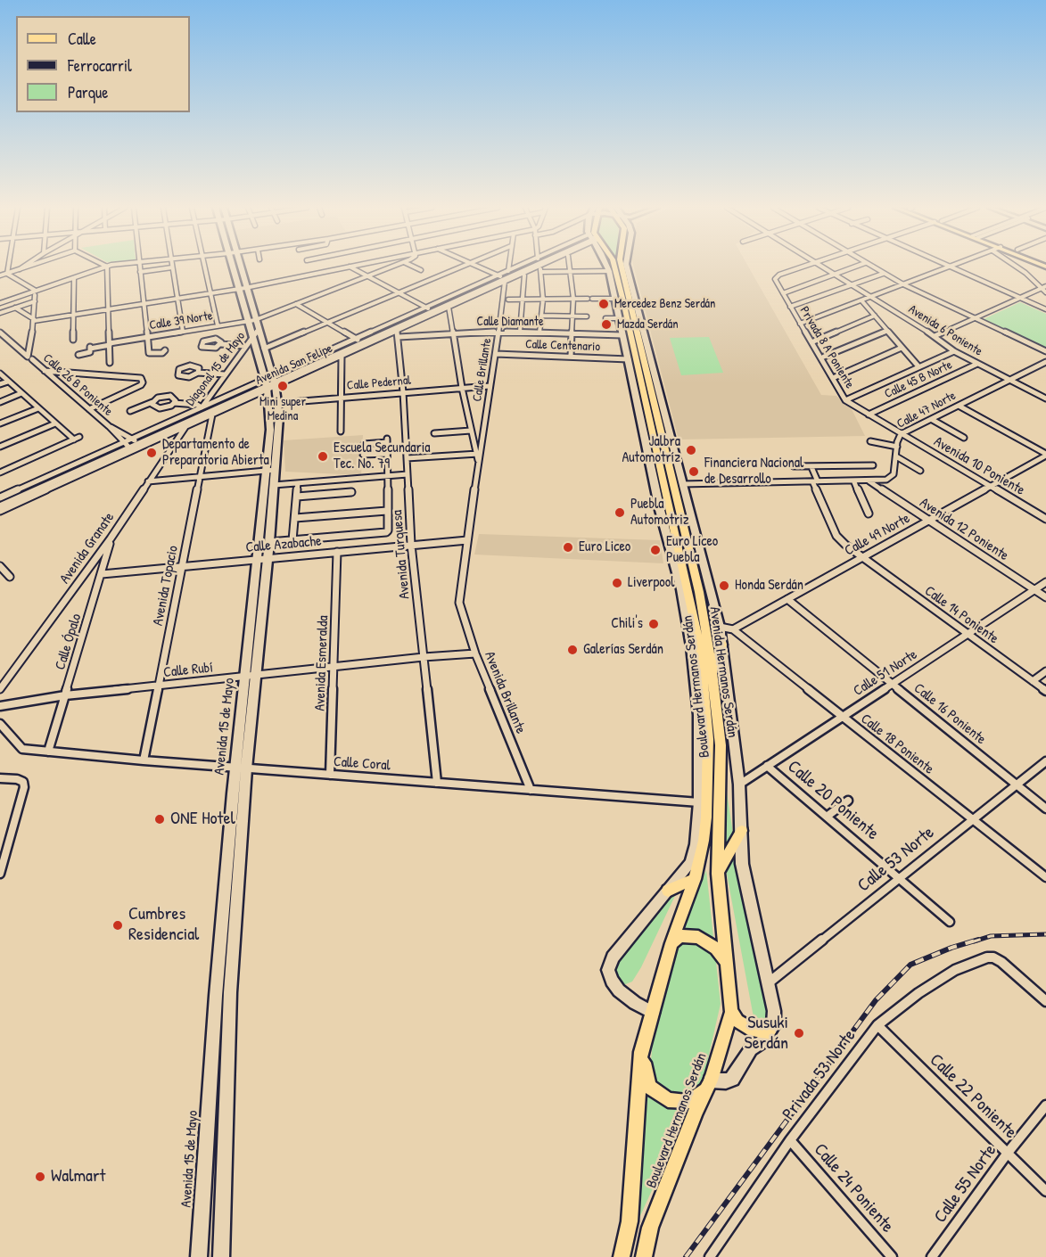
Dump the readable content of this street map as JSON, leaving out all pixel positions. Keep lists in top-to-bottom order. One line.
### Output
{"streets":{"main road":["Avenida San Felipe","Avenida Hermanos Serdán","Boulevard Hermanos Serdán","Avenida 15 de Mayo"],"street":["Calle 39 Norte","Calle Diamante","Avenida 6 Poniente","Calle Centenario","Privada 8 A Poniente","Diagonal 15 de Mayo","Calle Brillante","Calle 45 B Norte","Calle Pedernal","Calle 26 B Poniente","Calle 47 Norte","Avenida 10 Poniente","Avenida 12 Poniente","Calle 49 Norte","Calle Azabache","Avenida Granate","Avenida Turquesa","Avenida Topacio","Calle 14 Poniente","Calle Ópalo","Avenida Esmeralda","Calle Rubí","Calle 51 Norte","Avenida Brillante","Calle 16 Poniente","Calle 18 Poniente","Calle Coral","Calle 20 Poniente","Calle 53 Norte","Privada 53 Norte","Calle 22 Poniente","Calle 55 Norte","Calle 24 Poniente"]},"crossings":[["Calle 39 Norte","Avenida 15 de Mayo"],["Calle Diamante","Avenida San Felipe"],["Calle Diamante","Calle Brillante"],["Calle Diamante","Avenida Turquesa"],["Calle Diamante","Boulevard Hermanos Serdán"],["Avenida 6 Poniente","Calle 45 B Norte"],["Avenida 6 Poniente","Calle 47 Norte"],["Calle Centenario","Calle Brillante"],["Calle Centenario","Boulevard Hermanos Serdán"],["Privada 8 A Poniente","Avenida 10 Poniente"],["Avenida San Felipe","Diagonal 15 de Mayo"],["Avenida San Felipe","Calle Brillante"],["Avenida San Felipe","Calle 26 B Poniente"],["Avenida San Felipe","Avenida Granate"],["Avenida San Felipe","Avenida Turquesa"],["Avenida San Felipe","Avenida Topacio"],["Avenida San Felipe","Avenida 15 de Mayo"],["Diagonal 15 de Mayo","Avenida Granate"],["Diagonal 15 de Mayo","Avenida 15 de Mayo"],["Calle Brillante","Calle Pedernal"],["Calle Brillante","Calle Azabache"],["Calle Brillante","Avenida Brillante"],["Calle 45 B Norte","Avenida 10 Poniente"],["Calle Pedernal","Avenida Turquesa"],["Calle Pedernal","Avenida 15 de Mayo"],["Calle 47 Norte","Avenida 10 Poniente"],["Calle 47 Norte","Avenida 12 Poniente"],["Calle 47 Norte","Calle 14 Poniente"],["Avenida 10 Poniente","Calle 49 Norte"],["Avenida 12 Poniente","Calle 49 Norte"],["Avenida 12 Poniente","Calle 51 Norte"],["Calle 49 Norte","Calle 14 Poniente"],["Calle 49 Norte","Calle 16 Poniente"],["Calle 49 Norte","Calle 18 Poniente"],["Calle Azabache","Avenida Turquesa"],["Calle Azabache","Avenida Topacio"],["Calle Azabache","Calle Ópalo"],["Calle Azabache","Avenida Esmeralda"],["Calle Azabache","Avenida 15 de Mayo"],["Avenida Granate","Calle Ópalo"],["Avenida Turquesa","Calle Rubí"],["Avenida Turquesa","Calle Coral"],["Avenida Topacio","Calle Rubí"],["Avenida Topacio","Calle Coral"],["Calle 14 Poniente","Calle 51 Norte"],["Calle Ópalo","Calle Rubí"],["Calle Ópalo","Calle Coral"],["Avenida Esmeralda","Calle Rubí"],["Avenida Esmeralda","Calle Coral"],["Calle Rubí","Avenida Brillante"],["Calle Rubí","Avenida 15 de Mayo"],["Avenida Hermanos Serdán","Calle 51 Norte"],["Avenida Hermanos Serdán","Boulevard Hermanos Serdán"],["Avenida Hermanos Serdán","Calle Coral"],["Avenida Hermanos Serdán","Calle 53 Norte"],["Calle 51 Norte","Calle 16 Poniente"],["Calle 51 Norte","Calle 18 Poniente"],["Calle 51 Norte","Calle 20 Poniente"],["Avenida Brillante","Calle Coral"],["Calle 16 Poniente","Calle 53 Norte"],["Avenida 15 de Mayo","Calle Coral"],["Calle 18 Poniente","Calle 53 Norte"],["Calle 20 Poniente","Calle 53 Norte"],["Privada 53 Norte","Calle 22 Poniente"],["Privada 53 Norte","Calle 24 Poniente"],["Calle 22 Poniente","Calle 55 Norte"]],"places":["Mercedez Benz Serdán","Mazda Serdán","Mini super Medina","Jalbra Automotríz","Departamento de Preparatoria Abierta","Escuela Secundaria Tec. No. 79","Financiera Nacional de Desarrollo","Puebla Automotriz","Euro Liceo","Euro Liceo Puebla","Liverpool","Honda Serdán","Chili's","Galerías Serdán","ONE Hotel","Cumbres Residencial","Susuki Serdán","Walmart"],"legend":["Calle","Ferrocarril","Parque"]}
